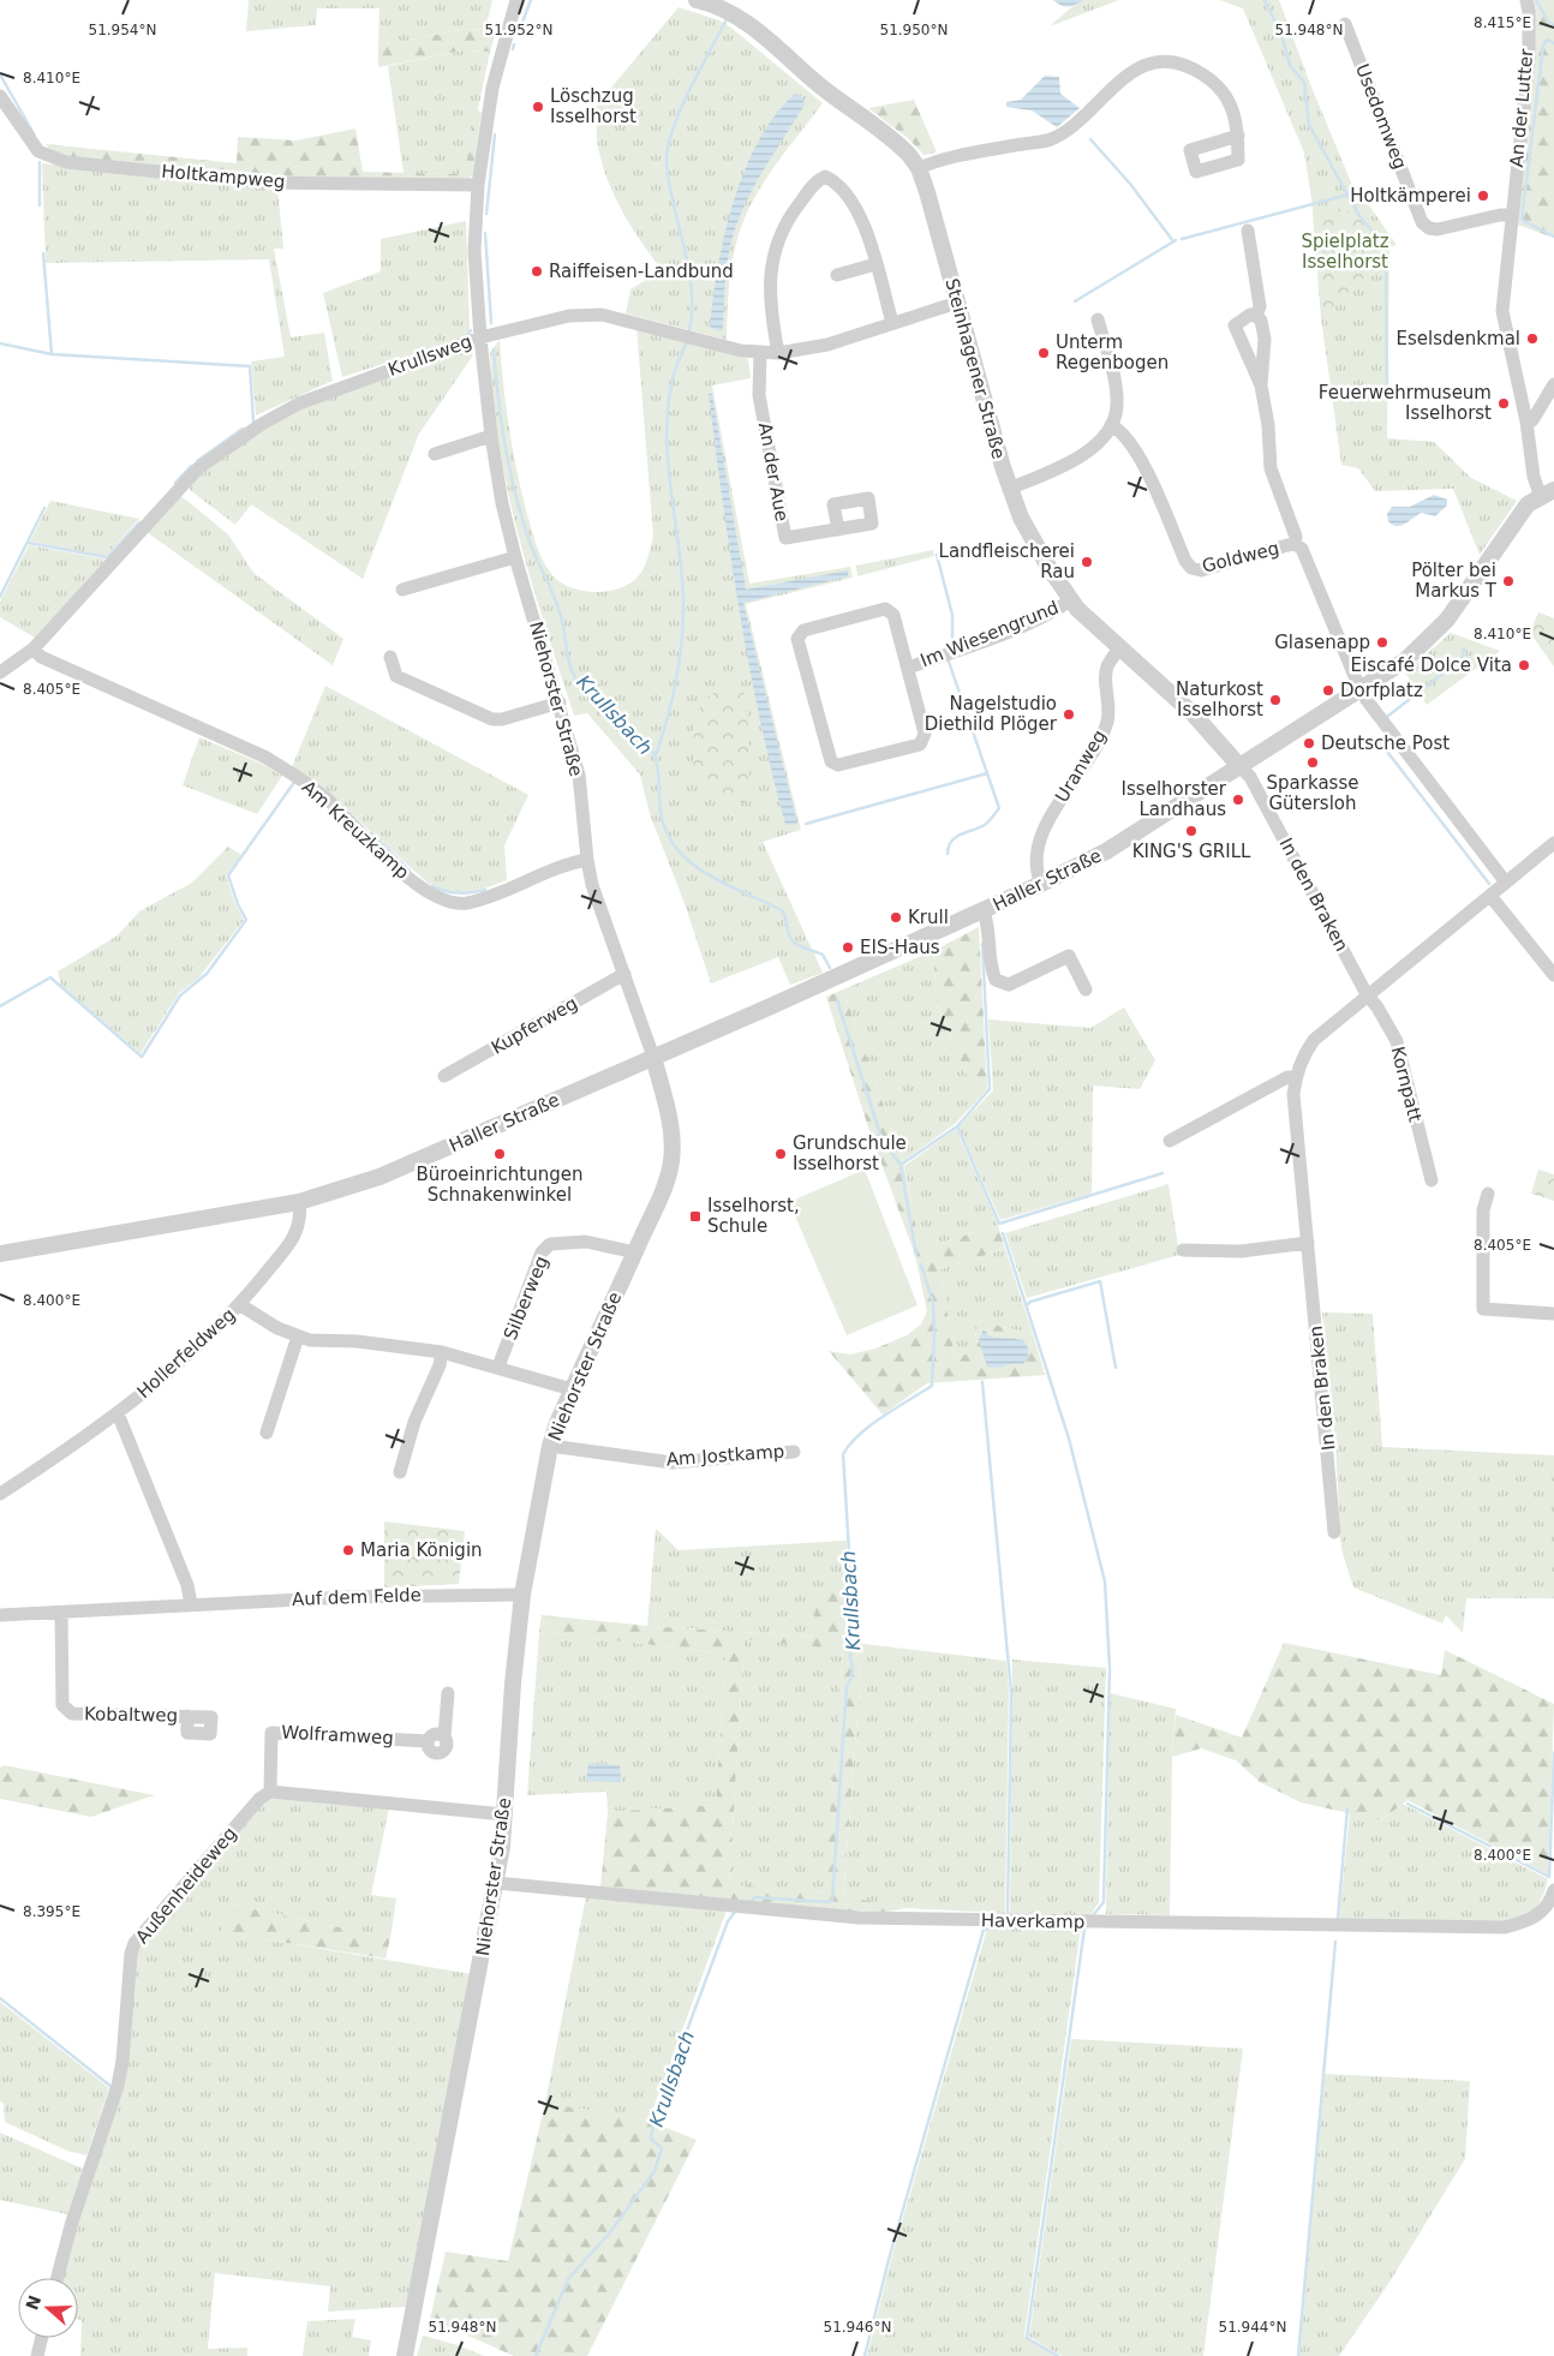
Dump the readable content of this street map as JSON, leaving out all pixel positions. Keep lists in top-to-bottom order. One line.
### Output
{"streets":{"street":["An der Lutter","Usedomweg","Holtkampweg","Krullsweg","Steinhagener Straße","An der Aue","Goldweg","Im Wiesengrund","Niehorster Straße","Uranweg","Am Kreuzkamp","Haller Straße","In den Braken","Kupferweg","Kornpatt","Silberweg","Hollerfeldweg","Am Jostkamp","Auf dem Felde","Kobaltweg","Wolframweg","Außenheideweg","Haverkamp"]},"crossings":[["An der Lutter","Usedomweg"],["An der Lutter","Haller Straße"],["Holtkampweg","Niehorster Straße"],["Krullsweg","Steinhagener Straße"],["Krullsweg","An der Aue"],["Krullsweg","Niehorster Straße"],["Krullsweg","Am Kreuzkamp"],["Steinhagener Straße","Im Wiesengrund"],["Steinhagener Straße","Uranweg"],["Steinhagener Straße","Haller Straße"],["Steinhagener Straße","In den Braken"],["Goldweg","Haller Straße"],["Goldweg","In den Braken"],["Niehorster Straße","Am Kreuzkamp"],["Niehorster Straße","Haller Straße"],["Niehorster Straße","Kupferweg"],["Niehorster Straße","Silberweg"],["Niehorster Straße","Am Jostkamp"],["Niehorster Straße","Auf dem Felde"],["Niehorster Straße","Haverkamp"],["Uranweg","Haller Straße"],["Haller Straße","In den Braken"],["Haller Straße","Hollerfeldweg"],["In den Braken","Kornpatt"],["Auf dem Felde","Kobaltweg"],["Wolframweg","Außenheideweg"]],"water":["Krullsbach"],"parks":["Spielplatz Isselhorst"],"places":{"other":["Löschzug Isselhorst","Holtkämperei","Raiffeisen-Landbund","Eselsdenkmal","Unterm Regenbogen","Feuerwehrmuseum Isselhorst","Landfleischerei Rau","Pölter bei Markus T","Glasenapp","Eiscafé Dolce Vita","Dorfplatz","Naturkost Isselhorst","Nagelstudio Diethild Plöger","Deutsche Post","Sparkasse Gütersloh","Isselhorster Landhaus","KING'S GRILL","Krull","EIS-Haus","Büroeinrichtungen Schnakenwinkel","Grundschule Isselhorst","Maria Königin"],"transit":["Isselhorst, Schule"]},"north":"left","coordinates":["8.415°E","51.954°N","51.952°N","51.950°N","51.948°N","8.410°E","8.405°E","8.400°E","8.395°E","51.946°N","51.944°N"]}
